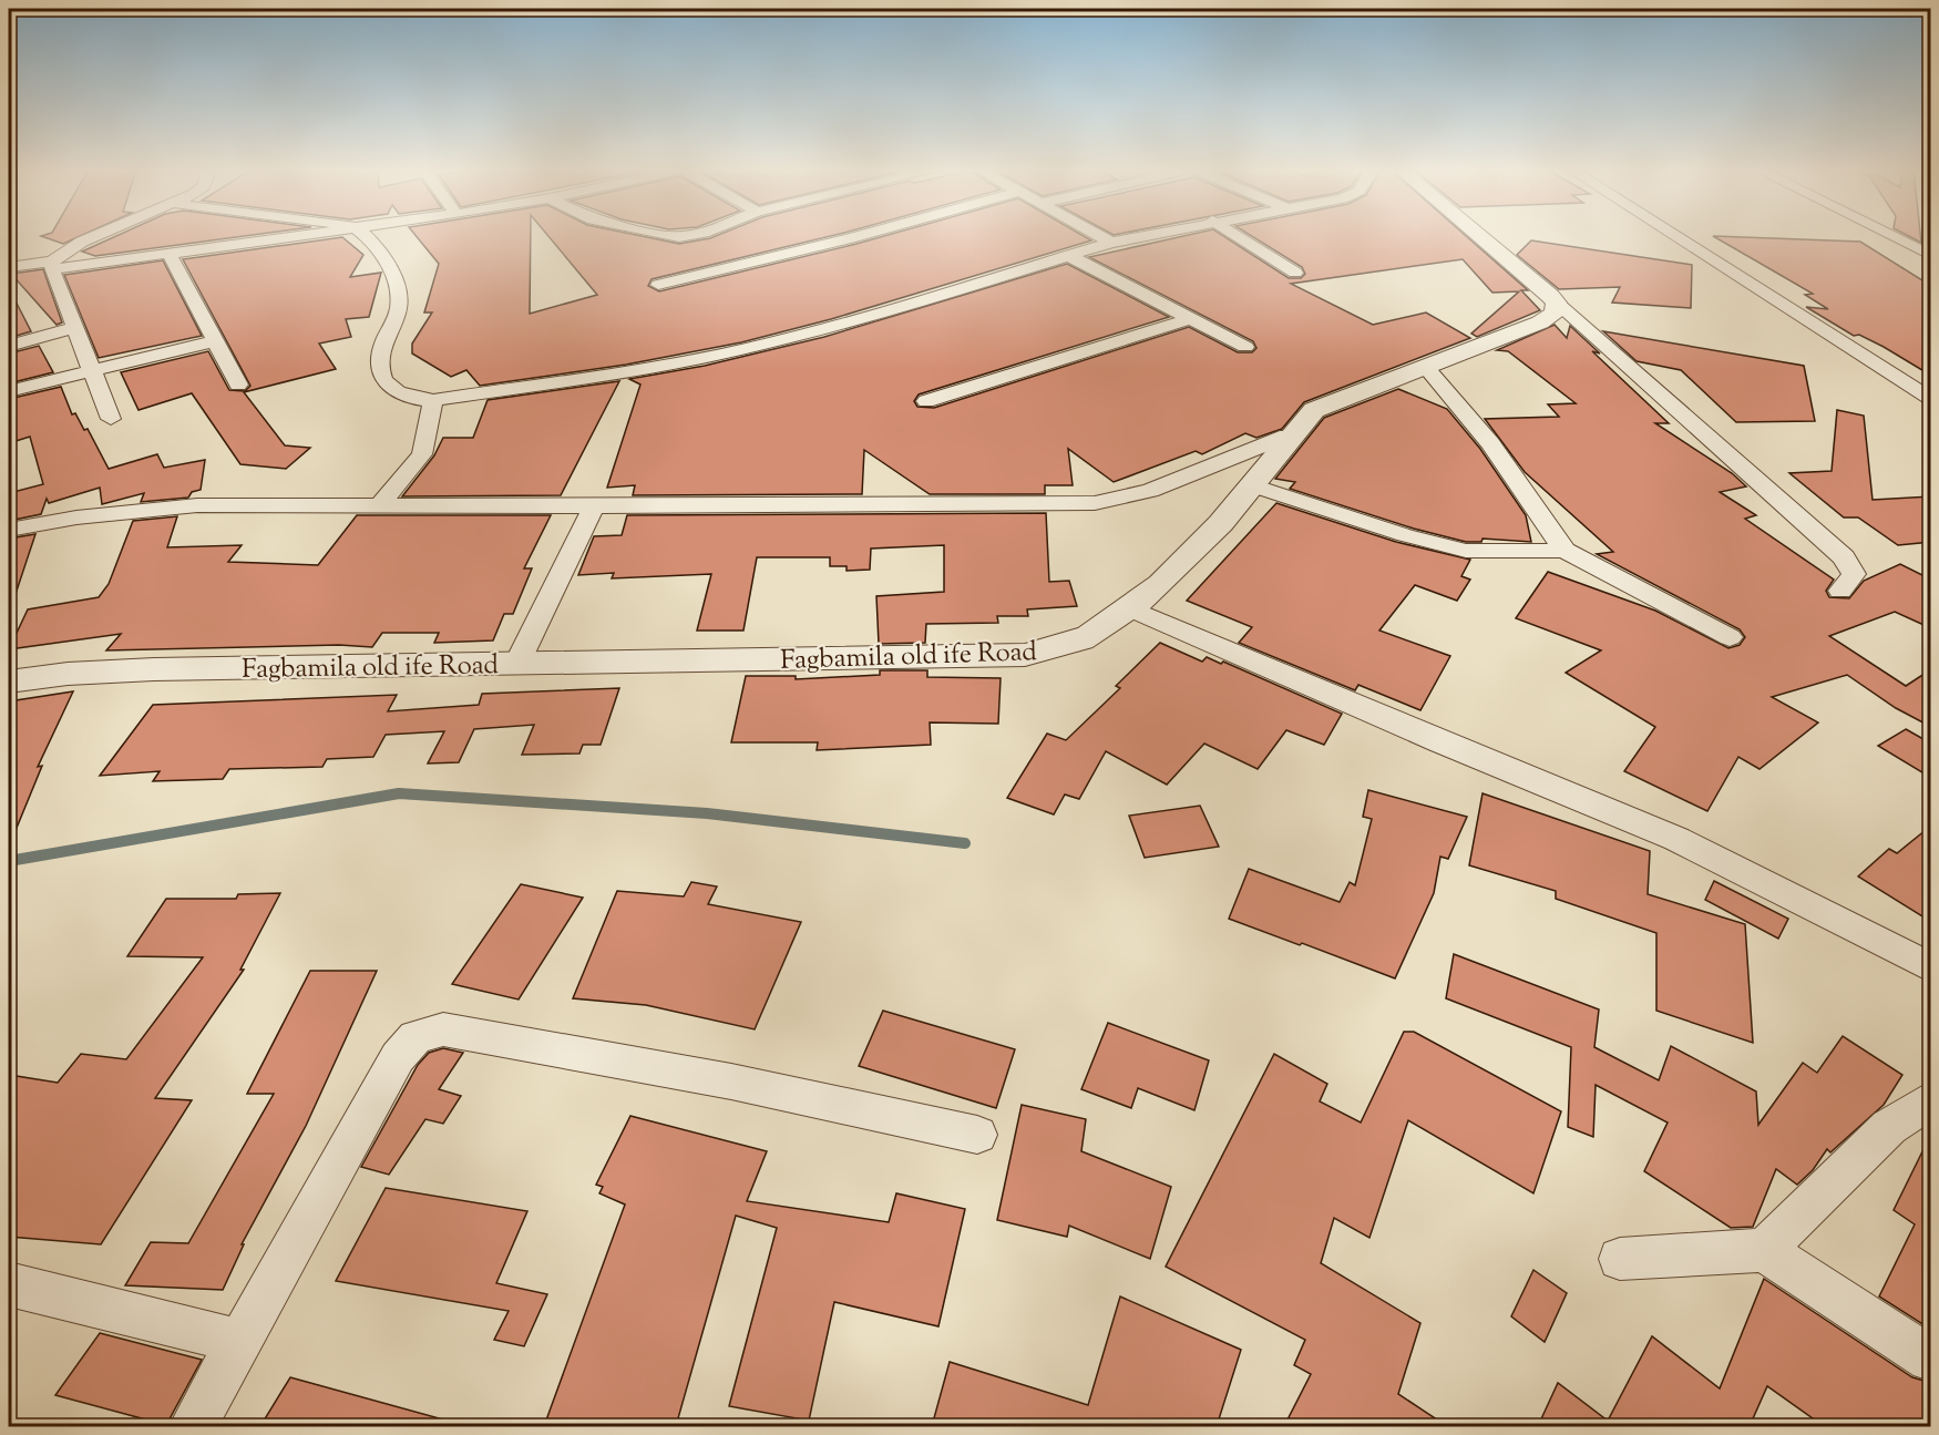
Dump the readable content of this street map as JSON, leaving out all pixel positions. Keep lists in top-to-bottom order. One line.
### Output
{"streets":{"street":["Fagbamila old ife Road"]}}
